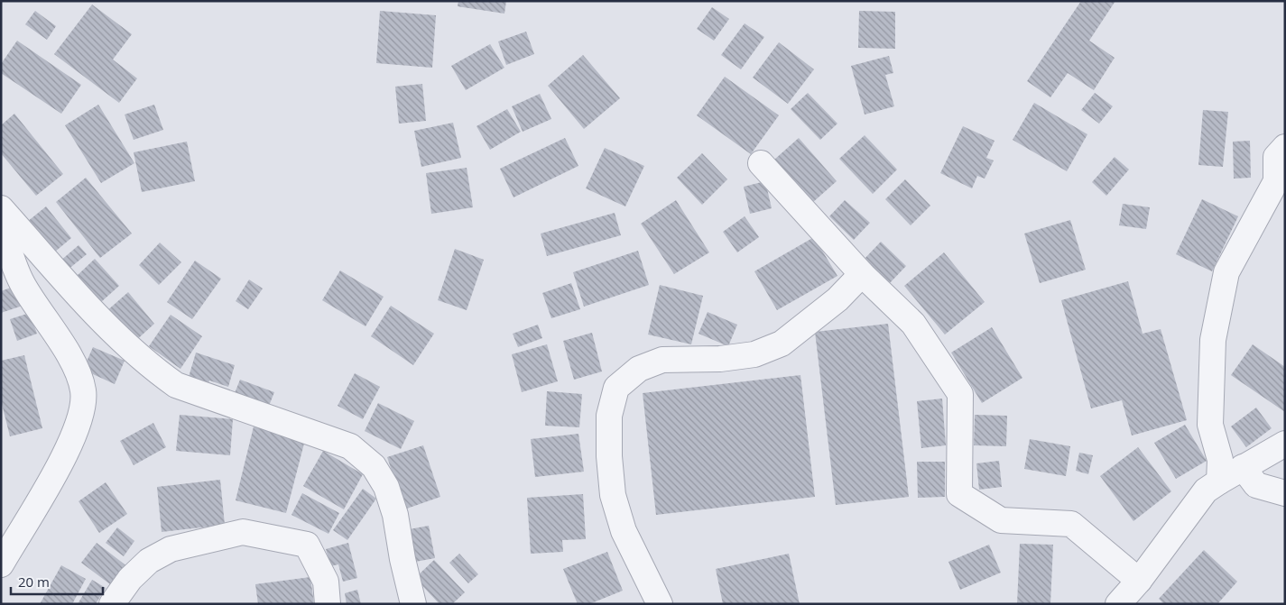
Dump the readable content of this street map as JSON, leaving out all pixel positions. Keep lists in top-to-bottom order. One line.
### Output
{"scale_bar":"20 m"}
